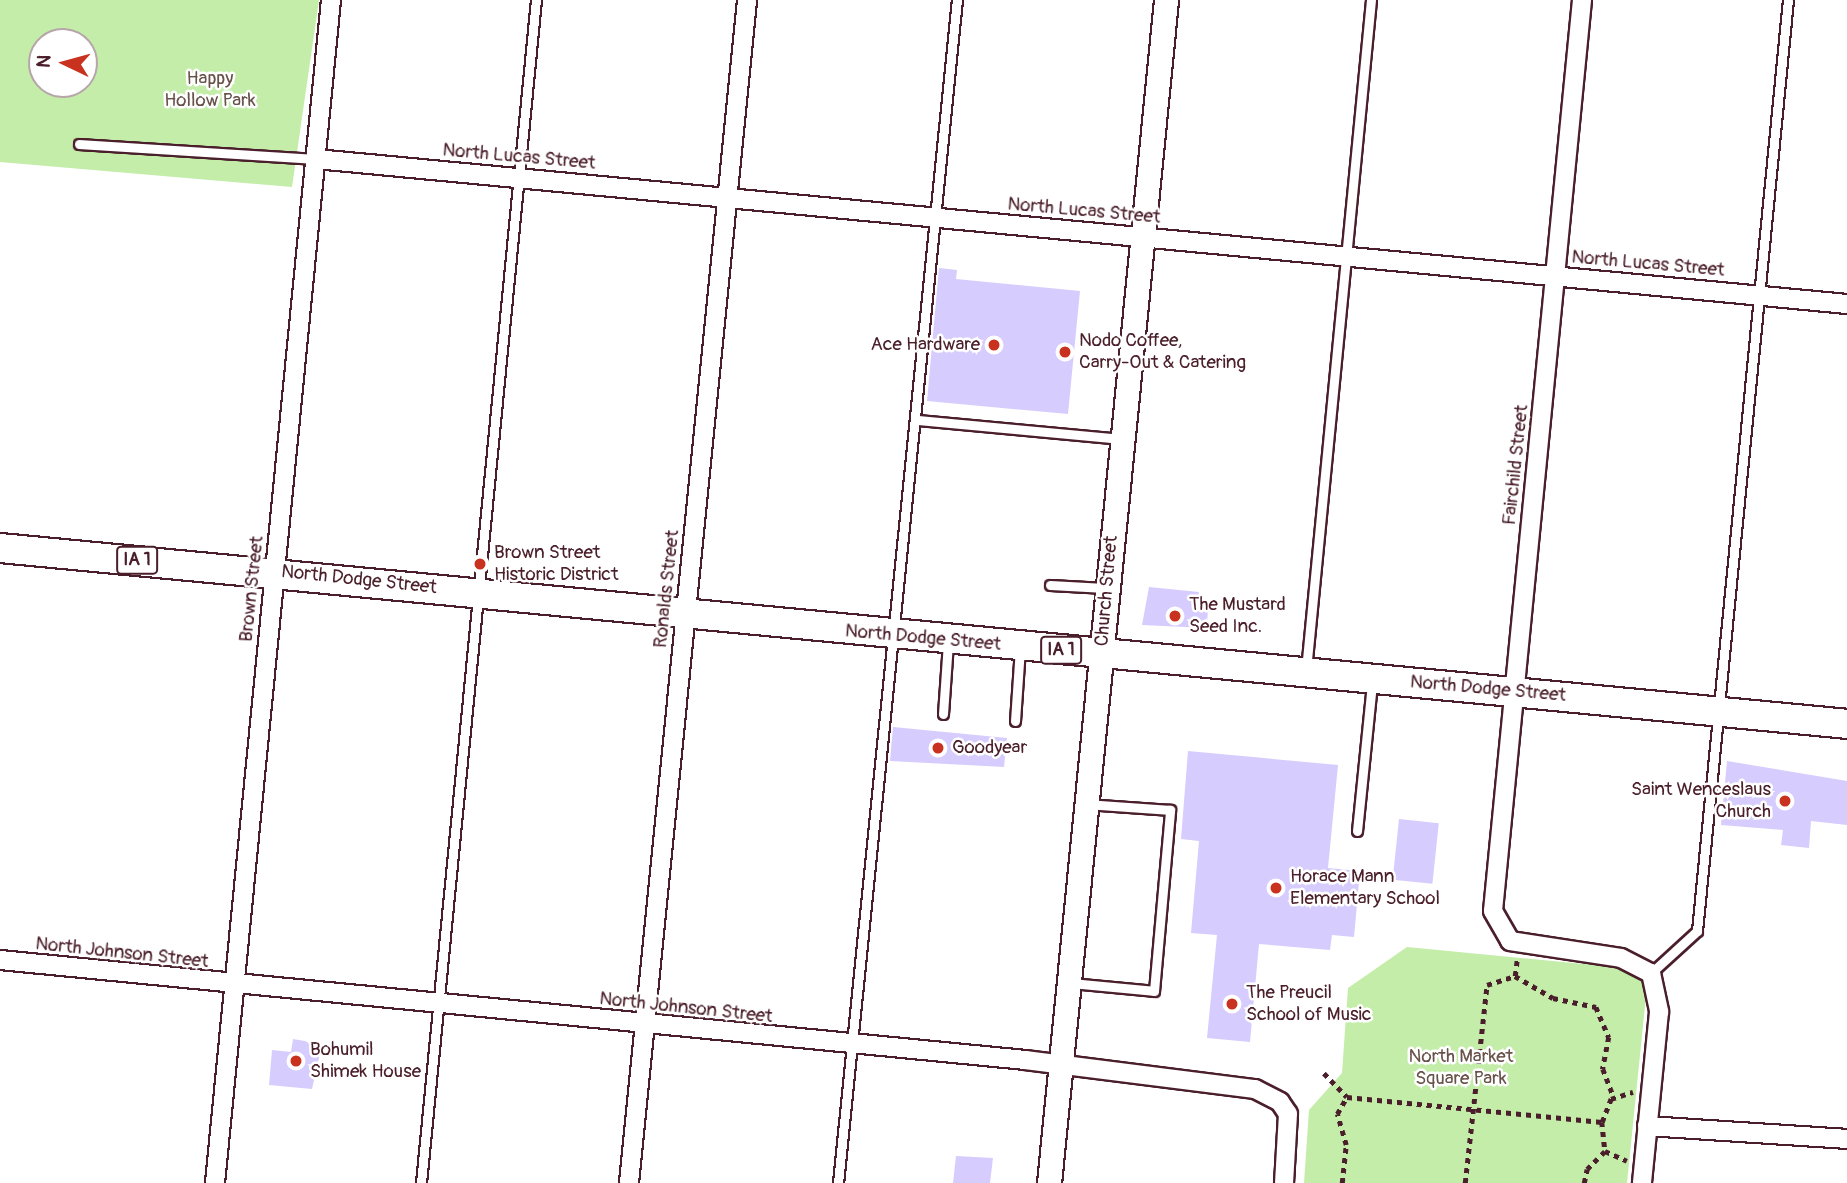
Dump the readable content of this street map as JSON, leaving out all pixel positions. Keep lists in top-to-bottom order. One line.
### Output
{"streets":{"main road":["IA 1","North Dodge Street"],"street":["North Lucas Street","Fairchild Street","Brown Street","Ronalds Street","Church Street","North Johnson Street"]},"crossings":[["North Lucas Street","Fairchild Street"],["North Lucas Street","Brown Street"],["North Lucas Street","Ronalds Street"],["North Lucas Street","Church Street"],["Fairchild Street","North Dodge Street"],["North Dodge Street","Brown Street"],["North Dodge Street","Ronalds Street"],["North Dodge Street","Church Street"],["Brown Street","North Johnson Street"],["Ronalds Street","North Johnson Street"],["Church Street","North Johnson Street"]],"parks":["Happy Hollow Park","North Market Square Park"],"places":["Ace Hardware","Nodo Coffee, Carry-Out & Catering","Brown Street Historic District","The Mustard Seed Inc.","Goodyear","Saint Wenceslaus Church","Horace Mann Elementary School","The Preucil School of Music","Bohumil Shimek House"],"north":"left"}
